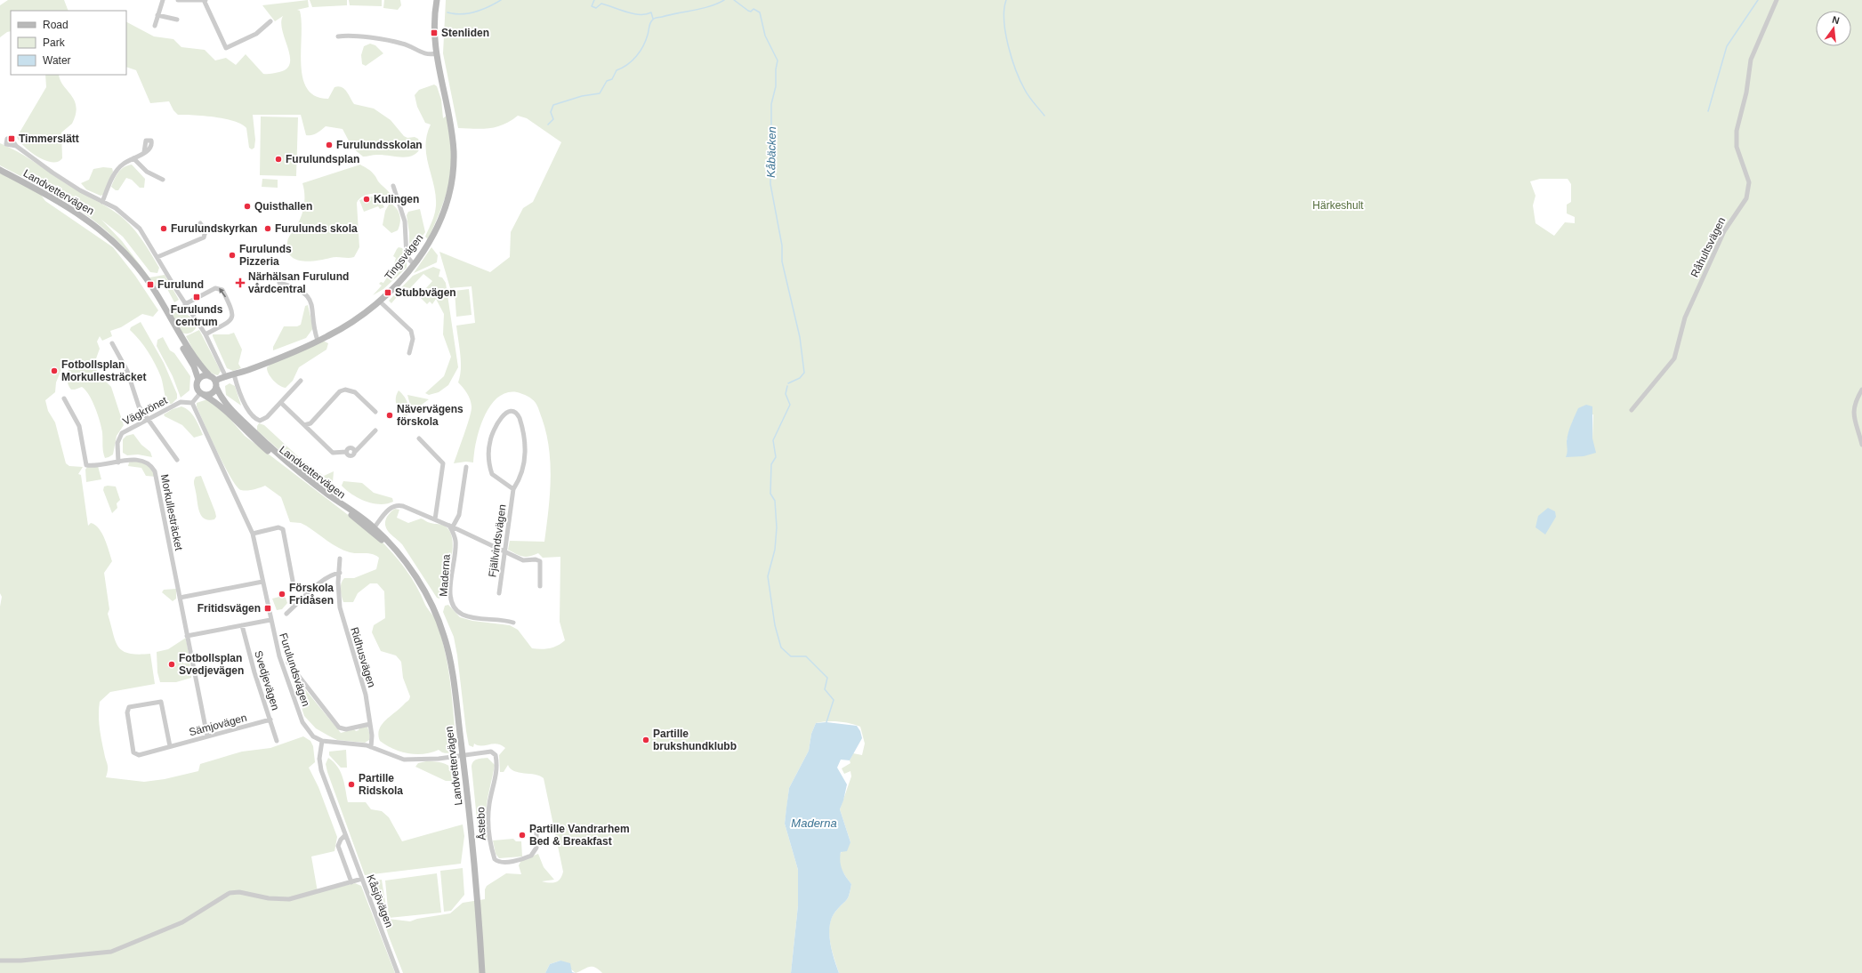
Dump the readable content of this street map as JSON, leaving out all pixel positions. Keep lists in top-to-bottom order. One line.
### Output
{"streets":{"street":["Landvettervägen","Råhultsvägen","Tingsvägen","Vägkrönet","Morkullesträcket","Fjällvindsvägen","Maderna","Ridhusvägen","Furulundsvägen","Svedjevägen","Sämjovägen","Åstebo","Kåsjövägen"]},"crossings":[["Landvettervägen","Tingsvägen"],["Landvettervägen","Åstebo"],["Vägkrönet","Morkullesträcket"],["Vägkrönet","Furulundsvägen"],["Furulundsvägen","Kåsjövägen"],["Svedjevägen","Sämjovägen"]],"water":["Kåbäcken","Maderna"],"parks":["Härkeshult"],"places":{"transit":["Stenliden","Timmerslätt","Furulund","Stubbvägen","Furulunds centrum","Fritidsvägen"],"other":["Furulundsskolan","Furulundsplan","Kulingen","Quisthallen","Furulundskyrkan","Furulunds skola","Furulunds Pizzeria","Fotbollsplan Morkullesträcket","Nävervägens förskola","Förskola Fridåsen","Fotbollsplan Svedjevägen","Partille brukshundklubb","Partille Ridskola","Partille Vandrarhem Bed & Breakfast"],"health":["Närhälsan Furulund vårdcentral"]},"legend":["Road","Park","Water"],"north":"top"}
